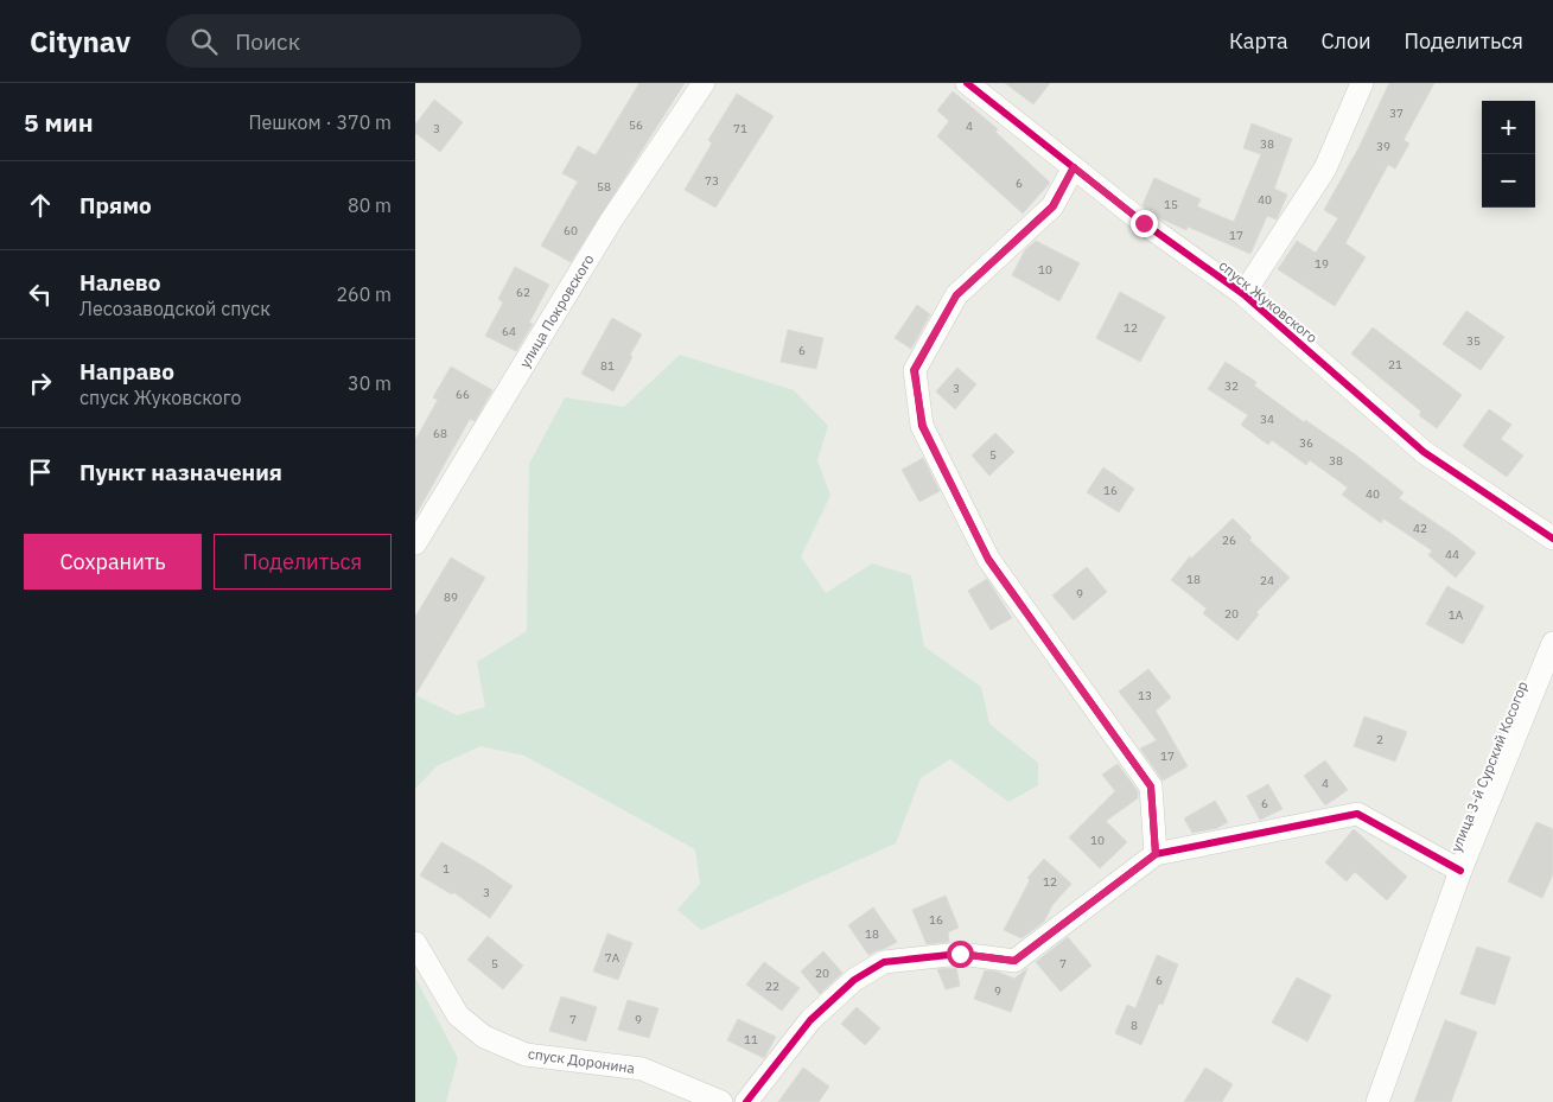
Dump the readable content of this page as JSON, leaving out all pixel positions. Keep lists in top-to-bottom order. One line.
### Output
{"streets":{"street":["спуск Жуковского","улица Покровского","улица 3-й Сурский Косогор","спуск Доронина"]},"house_numbers":["37","56","4","3","71","38","39","73","6","58","40","15","60","17","19","10","62","12","64","35","6","21","81","32","3","66","34","68","36","5","38","16","40","42","26","44","18","24","9","89","20","1А","13","2","17","4","6","10","1","12","3","16","18","7А","5","7","20","6","22","9","7","9","8","11"],"page":{"header":"Citynav","search":"Поиск","nav":["Карта","Слои","Поделиться"],"heading":["5 мин","Пешком · 370 m"],"map_buttons":["+","−"],"list":[["Прямо","80 m"],["Налево","Лесозаводской спуск","260 m"],["Направо","спуск Жуковского","30 m"],"Пункт назначения"],"buttons":["Сохранить","Поделиться"]}}
